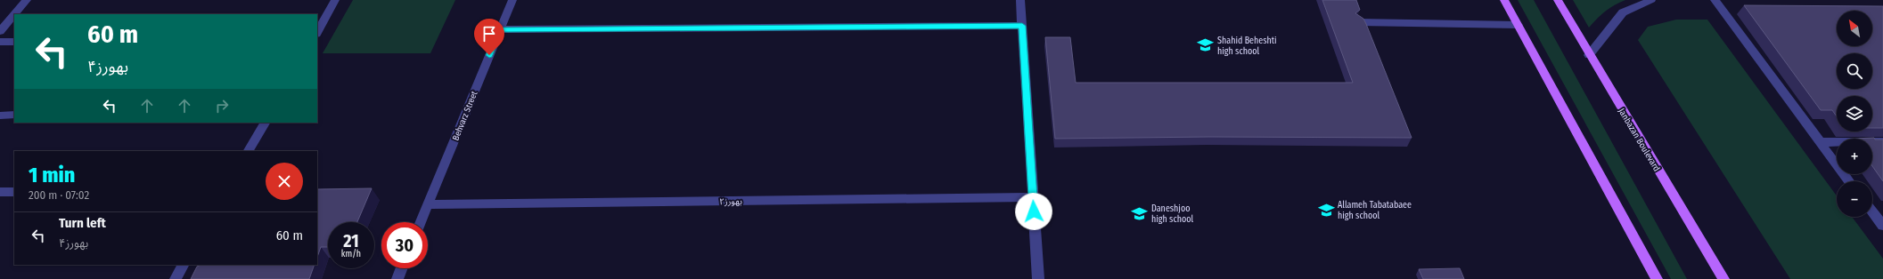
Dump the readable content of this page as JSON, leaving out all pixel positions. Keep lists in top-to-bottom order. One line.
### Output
{"streets":{"main road":["Janbazan Boulevard"],"street":["Behvarz Street","بهورز۲"]},"crossings":[["Behvarz Street","بهورز۲"]],"places":{"school or university":["Shahid Beheshti high school","Allameh Tabatabaee high school","Daneshjoo high school"]},"north":"top left","page":{"map_buttons":["+","−"],"turn":["60 m","بهورز۴"],"heading":["1 min","200 m · 07:02"],"list":[{"name":"Turn left","note":"بهورز۴","value":"60 m"}],"speed":"21 km/h","limit":"30"}}
